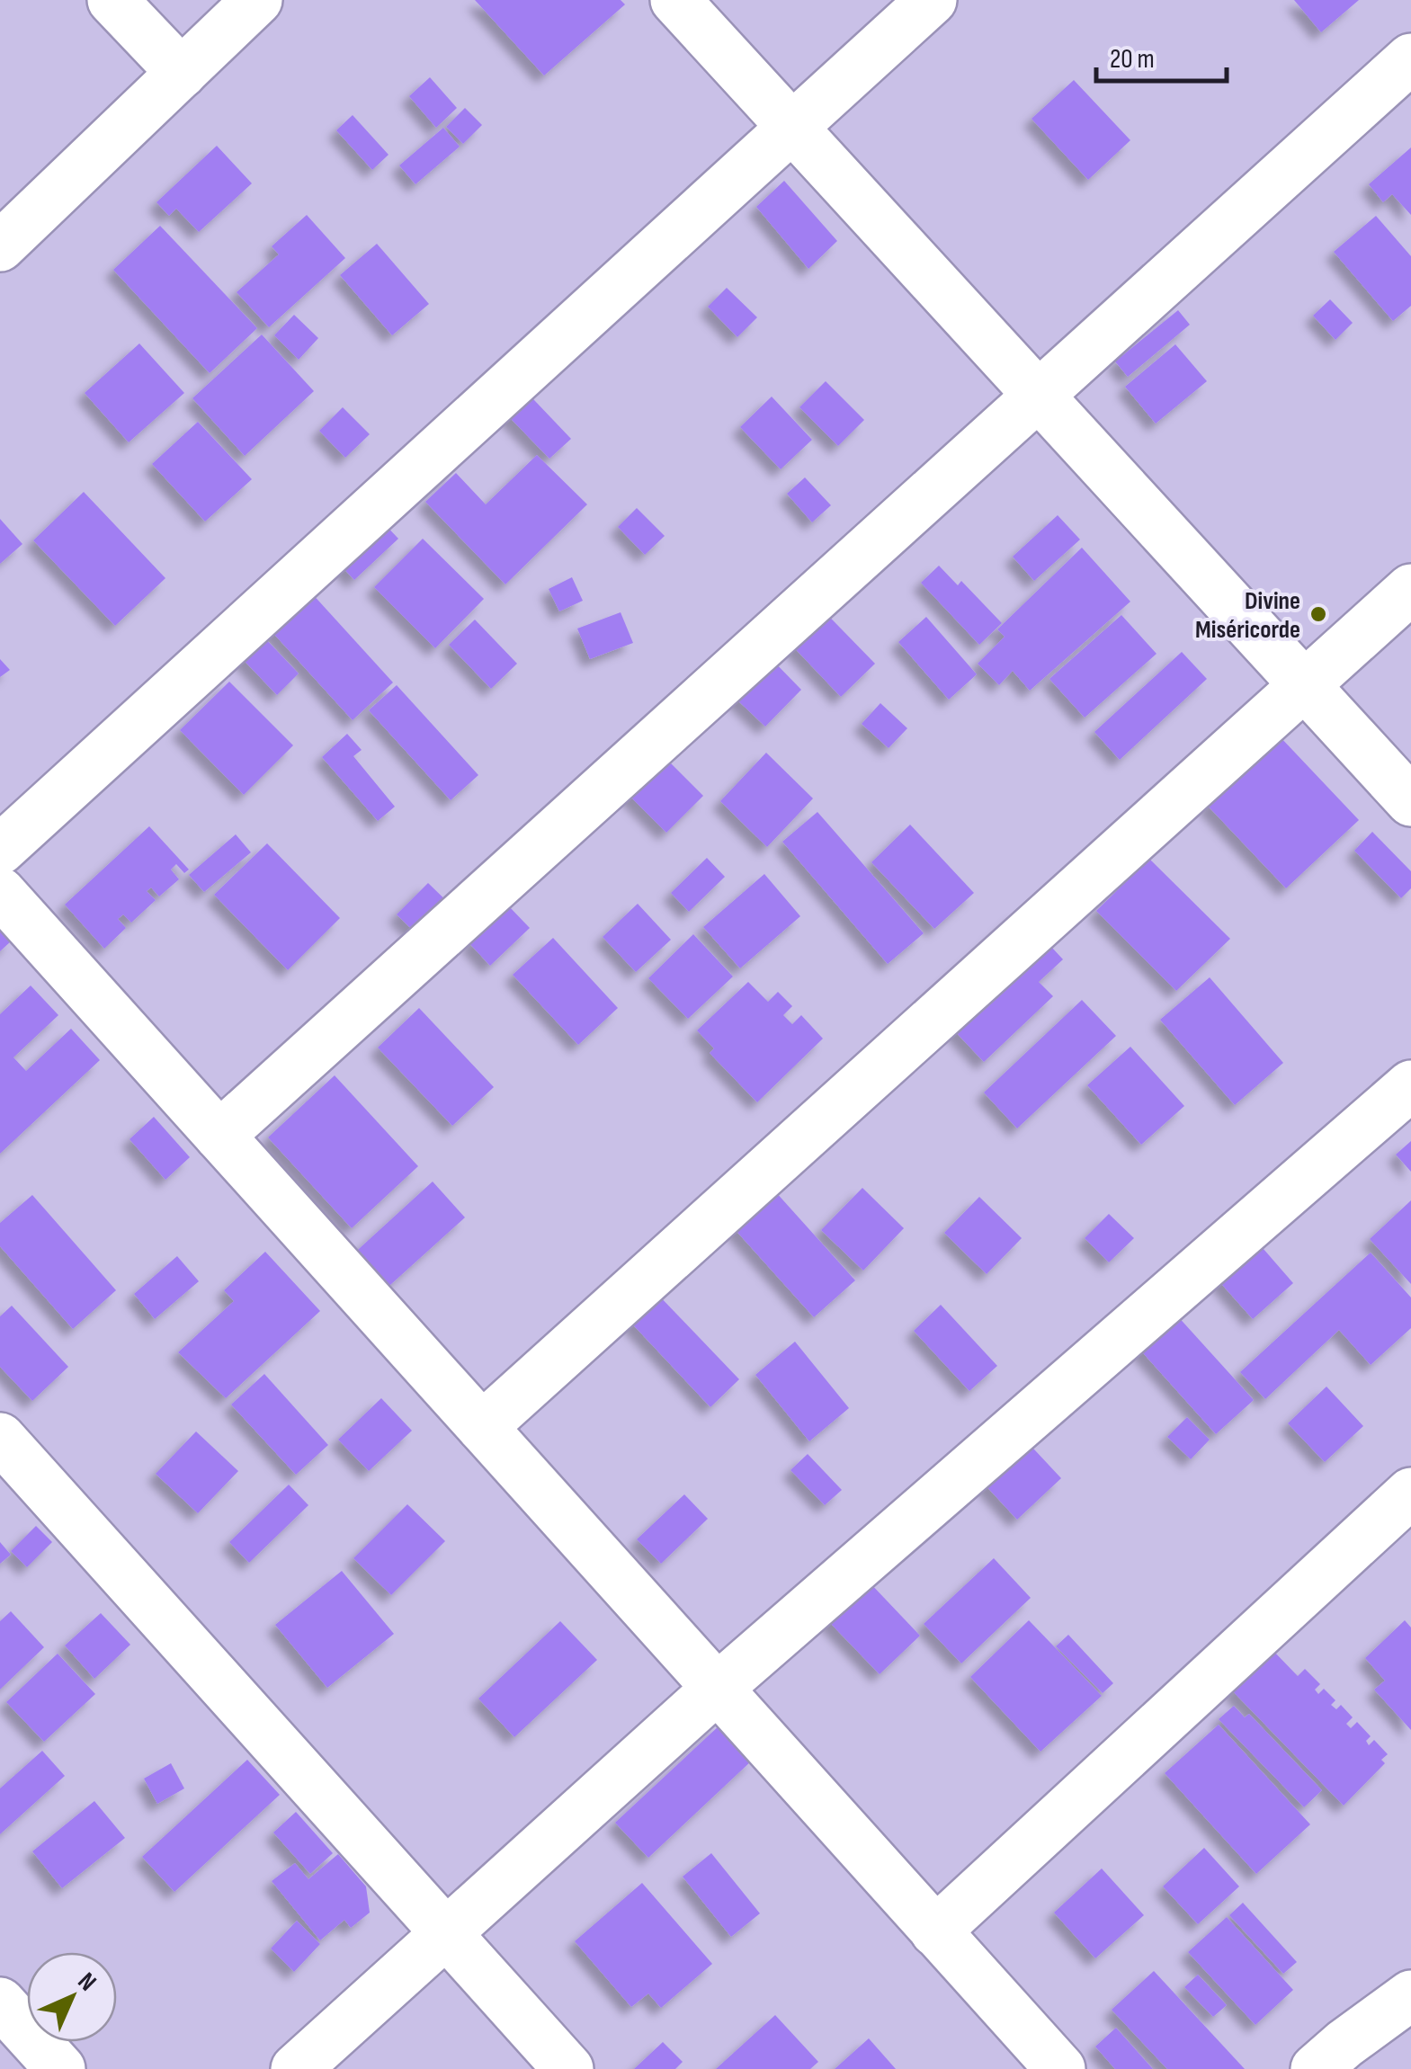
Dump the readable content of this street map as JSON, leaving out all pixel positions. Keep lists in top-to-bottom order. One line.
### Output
{"places":["Divine Miséricorde"],"scale_bar":"20 m","north":"top right"}
